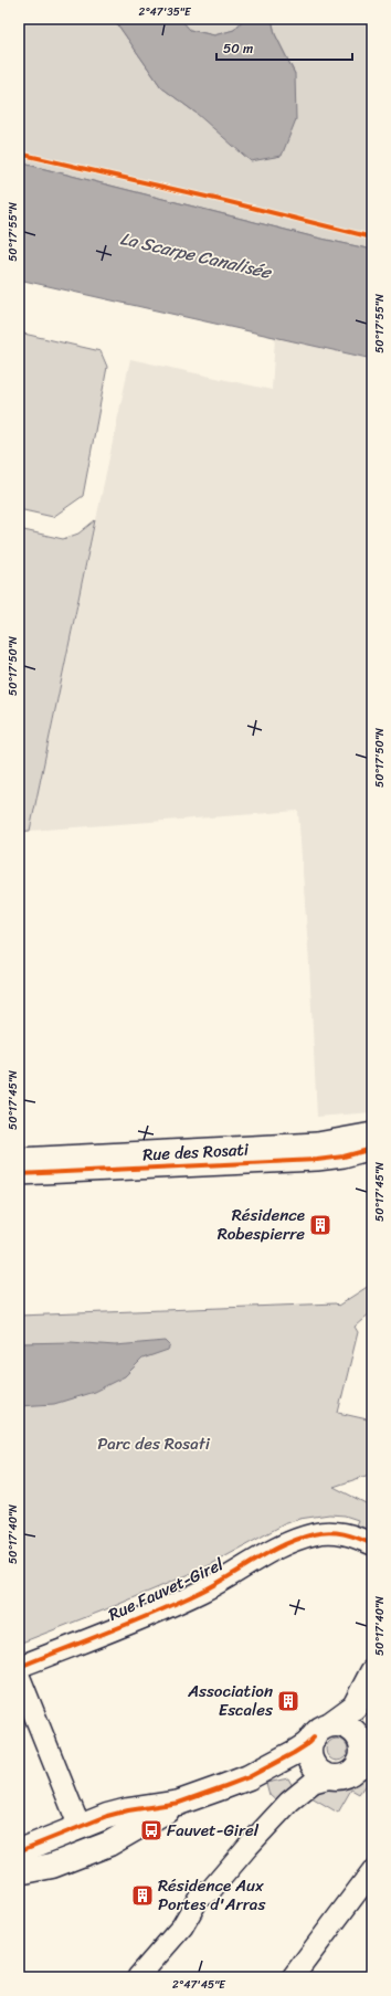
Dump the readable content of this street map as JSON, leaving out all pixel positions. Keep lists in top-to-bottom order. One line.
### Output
{"streets":{"street":["Rue des Rosati","Rue Fauvet-Girel"]},"water":["La Scarpe Canalisée"],"parks":["Parc des Rosati"],"places":{"building":["Résidence Robespierre","Association Escales","Résidence Aux Portes d'Arras"],"bus stop":["Fauvet-Girel"]},"scale_bar":"50 m","coordinates":["2°47'35\"E","50°17'55\"N","50°17'50\"N","50°17'45\"N","50°17'40\"N","2°47'45\"E"]}
